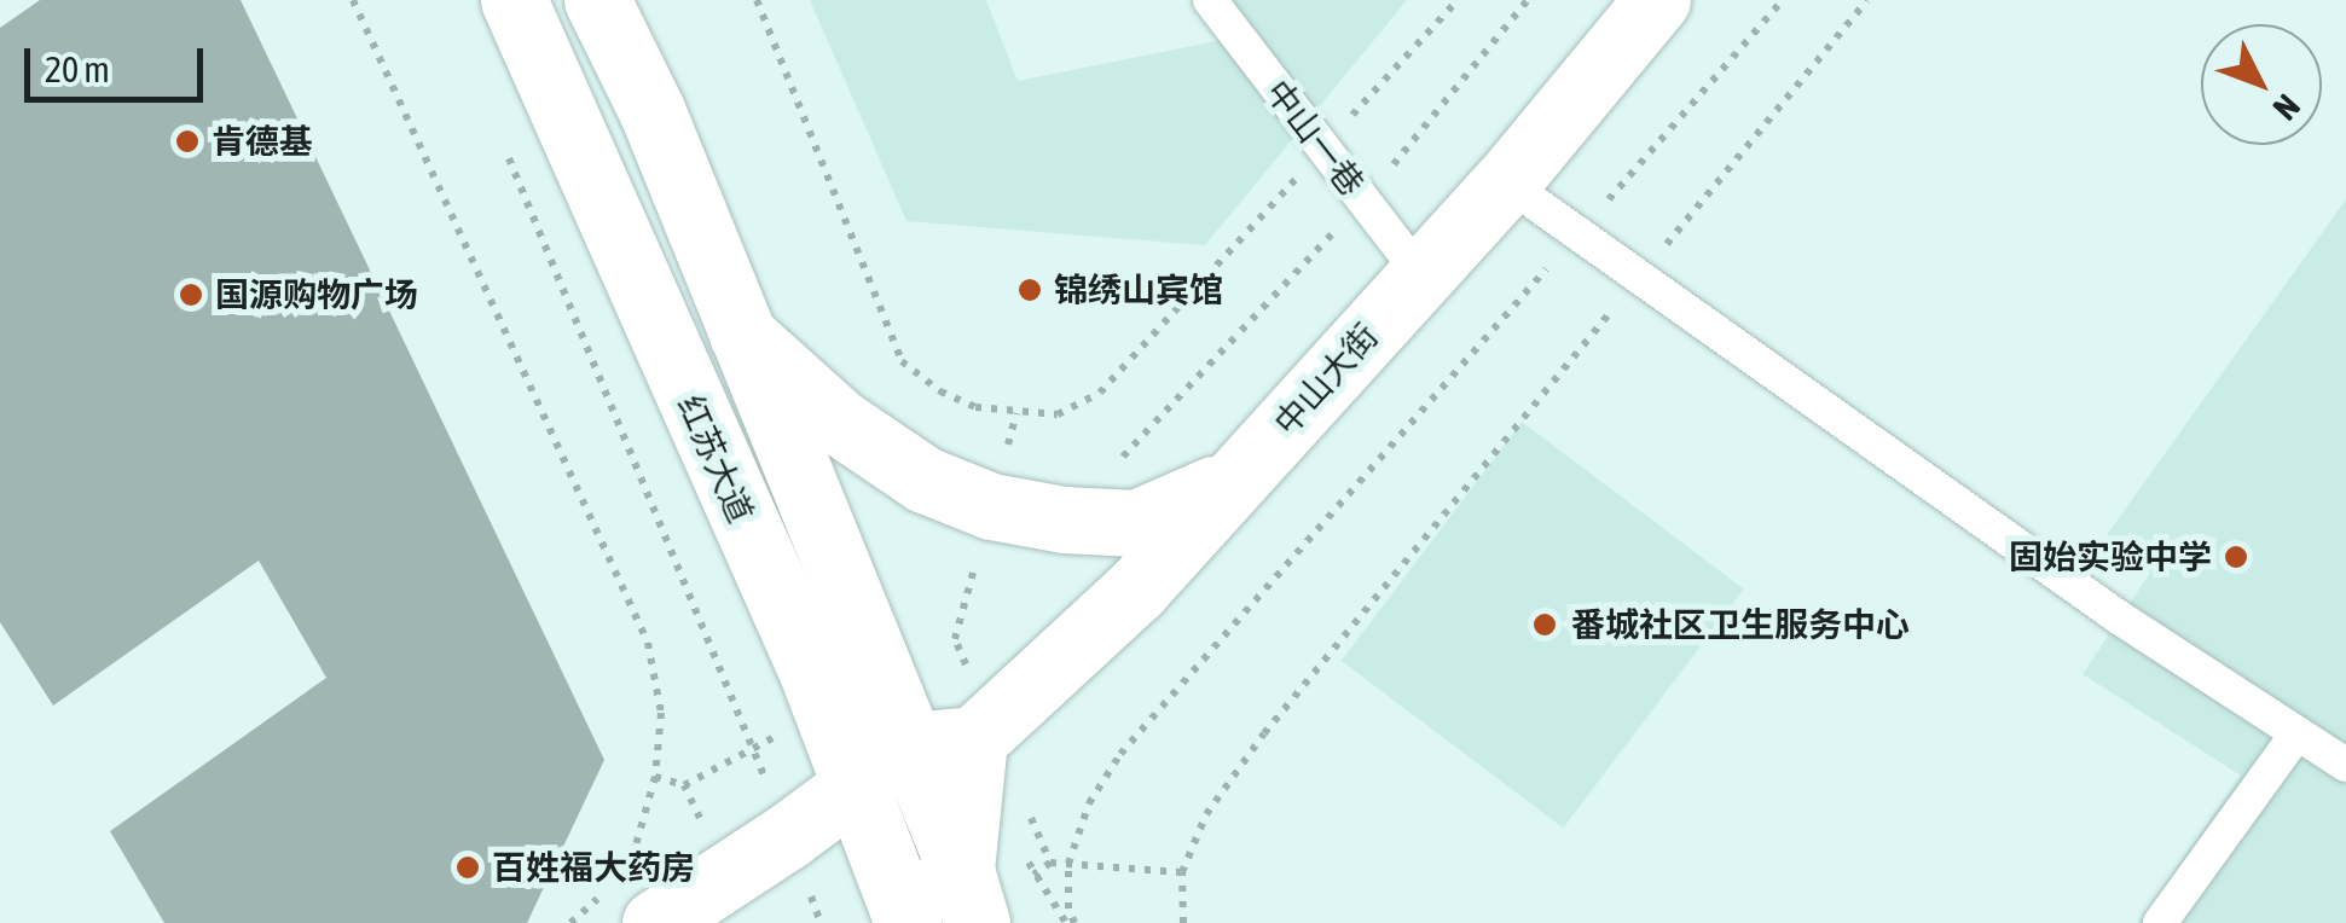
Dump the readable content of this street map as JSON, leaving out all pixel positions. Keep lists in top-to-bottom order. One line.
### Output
{"streets":{"main road":["中山大街","红苏大道"],"lane":["中山一巷"]},"crossings":[["中山一巷","中山大街"]],"places":["肯德基","锦绣山宾馆","国源购物广场","固始实验中学","番城社区卫生服务中心","百姓福大药房"],"scale_bar":"20 m","north":"bottom right"}
